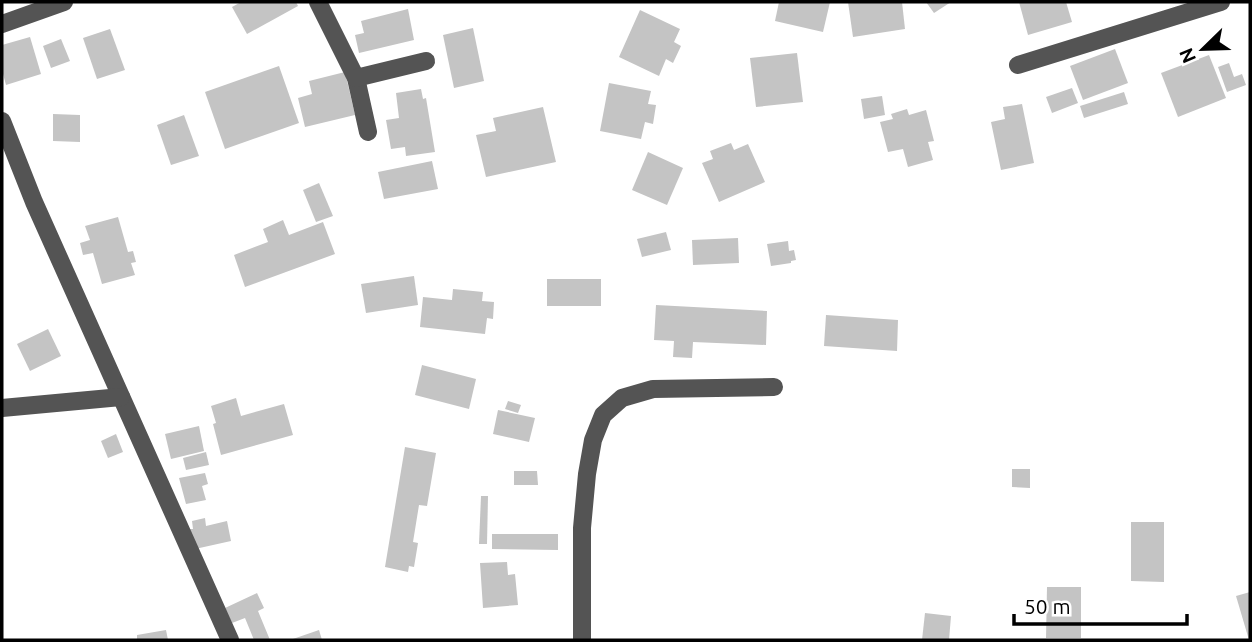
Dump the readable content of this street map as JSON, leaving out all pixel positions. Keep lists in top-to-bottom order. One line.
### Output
{"scale_bar":"50 m","north":"bottom left"}
